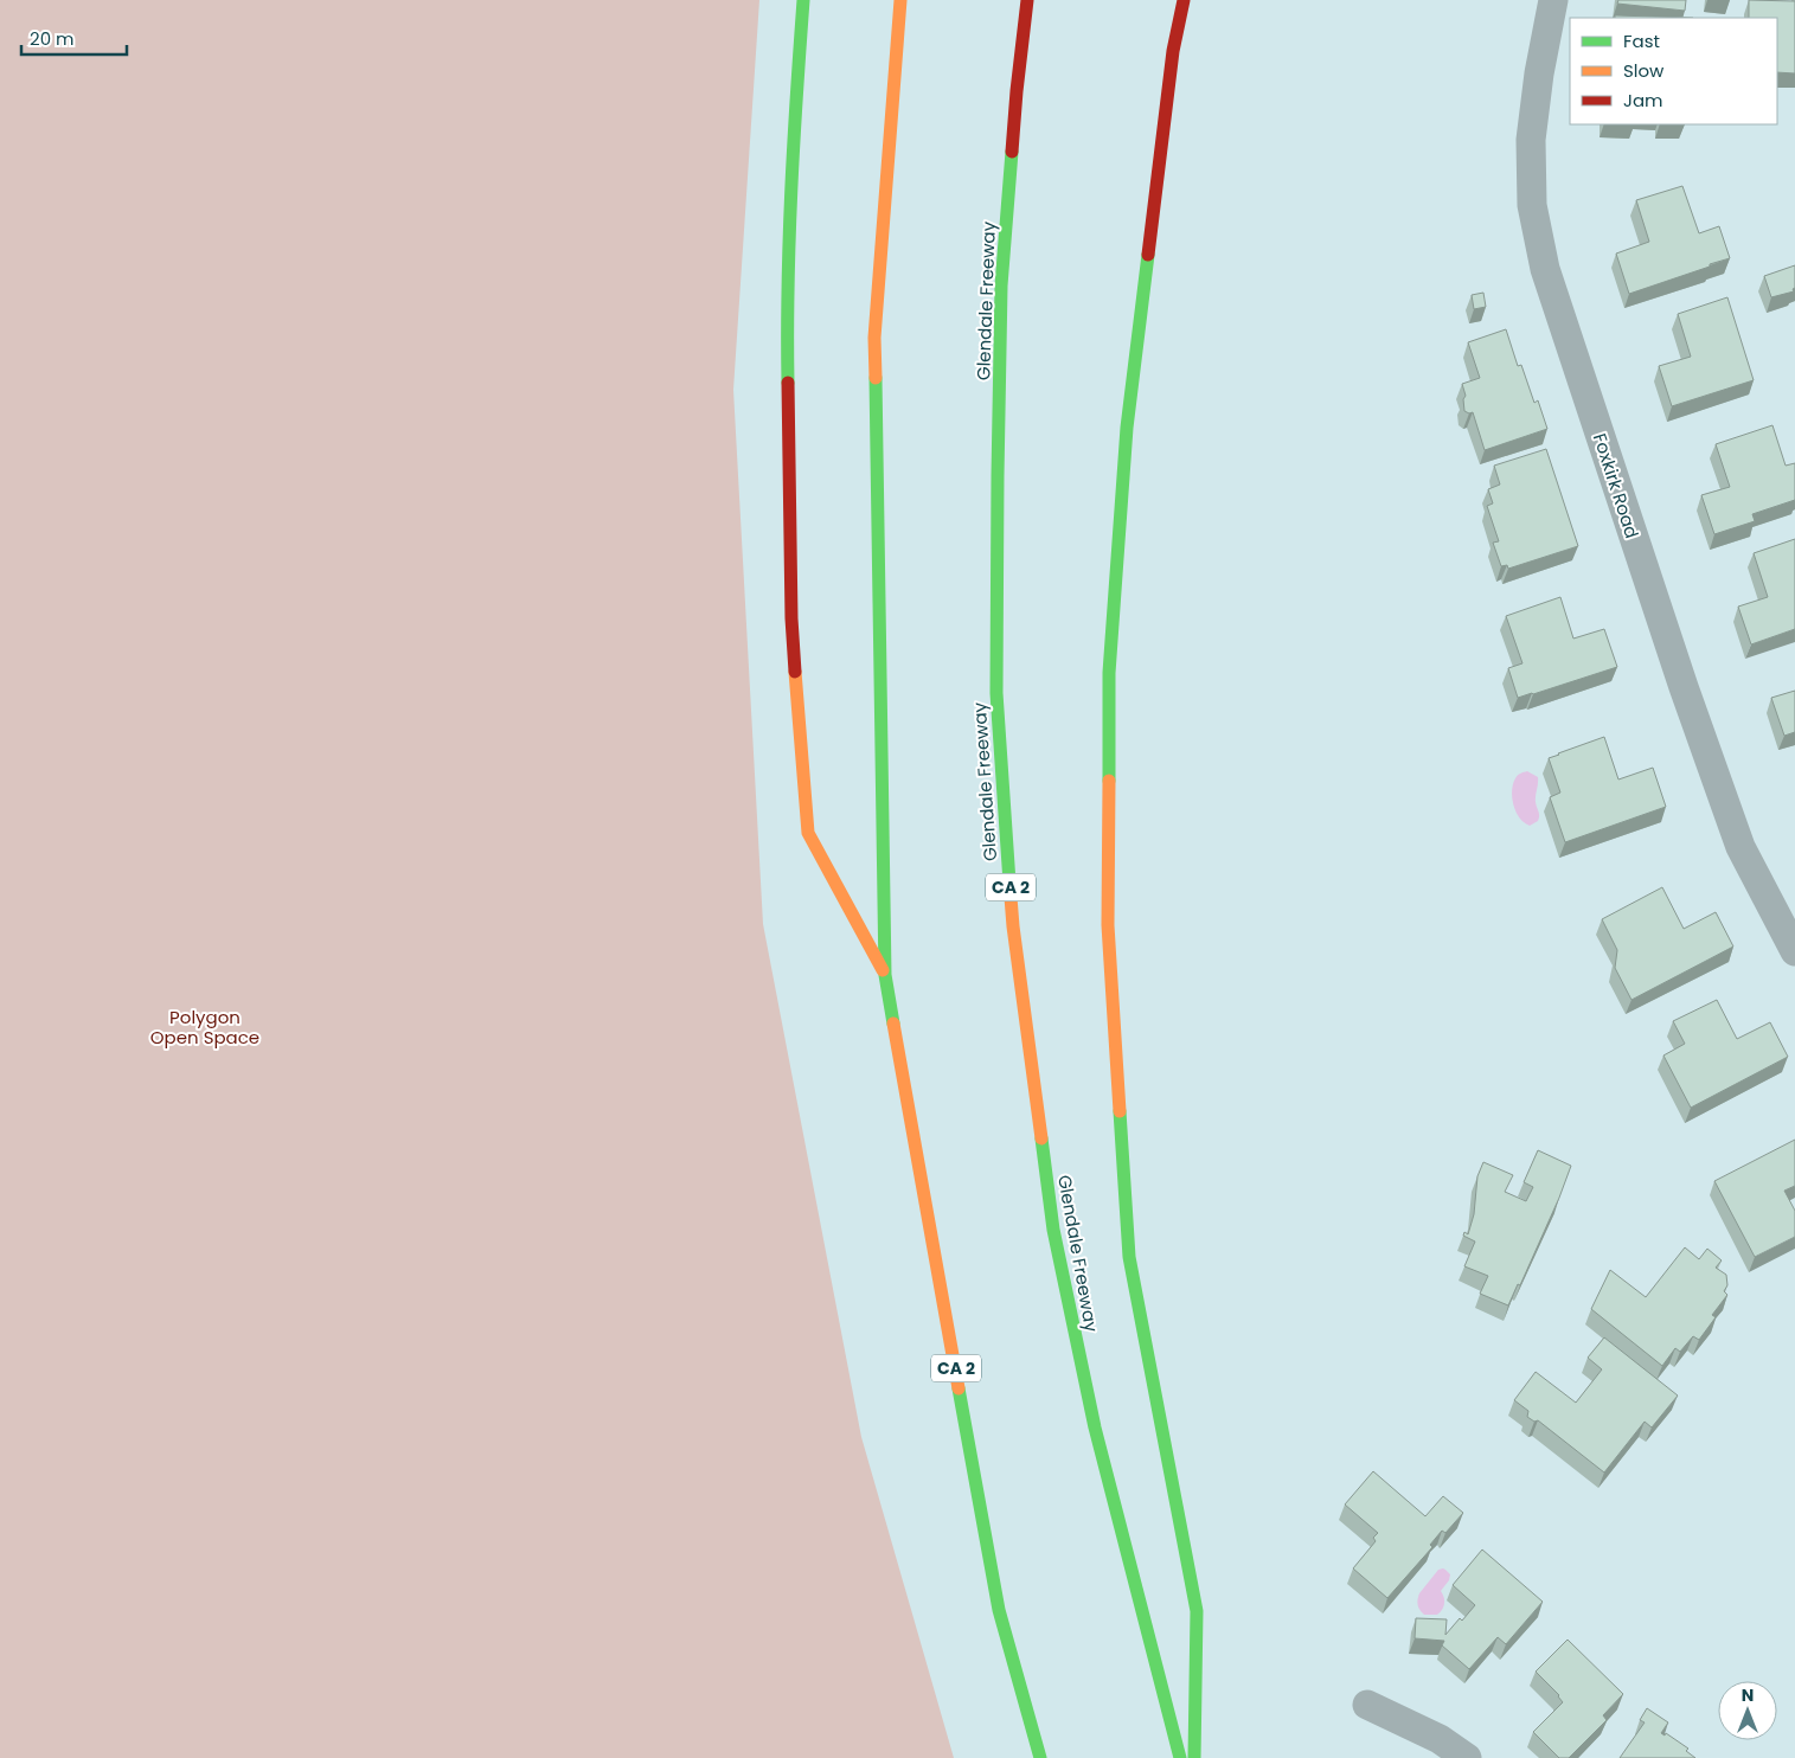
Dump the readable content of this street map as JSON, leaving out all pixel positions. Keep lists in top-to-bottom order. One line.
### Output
{"streets":{"highway":["Glendale Freeway","CA 2"],"street":["Foxkirk Road"]},"parks":["Polygon Open Space"],"legend":["Fast","Slow","Jam"],"scale_bar":"20 m","north":"top"}
